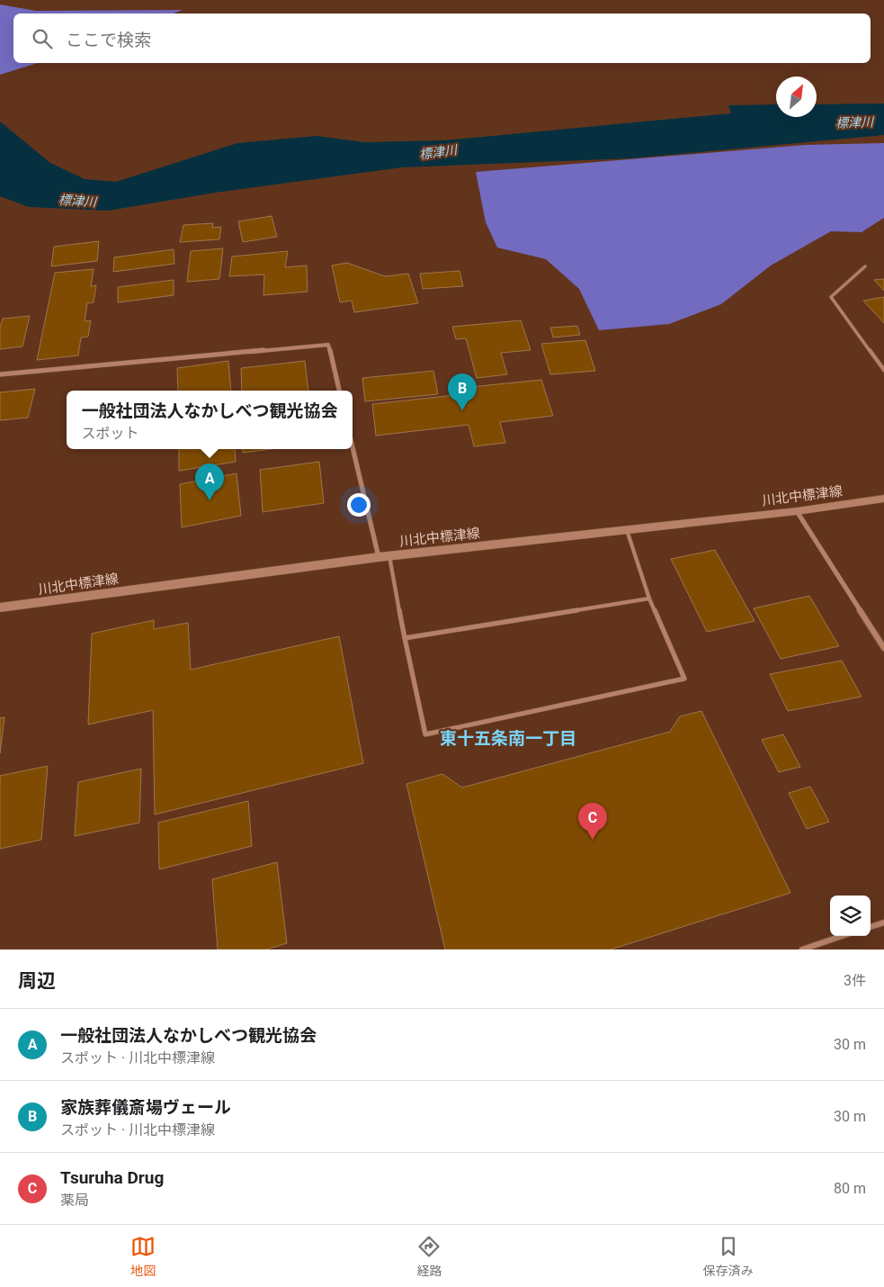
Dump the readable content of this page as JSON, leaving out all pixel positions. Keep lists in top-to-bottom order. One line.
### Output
{"streets":{"main road":["川北中標津線"]},"districts":["東十五条南一丁目"],"water":["標津川"],"north":"top right","page":{"search":"ここで検索","pins":["B","A","C"],"popup":["一般社団法人なかしべつ観光協会","スポット"],"heading":["周辺","3件"],"list":[{"mark":"A","name":"一般社団法人なかしべつ観光協会","note":"スポット · 川北中標津線","value":"30 m"},{"mark":"B","name":"家族葬儀斎場ヴェール","note":"スポット · 川北中標津線","value":"30 m"},{"mark":"C","name":"Tsuruha Drug","note":"薬局","value":"80 m"}],"nav":["地図","経路","保存済み"]}}
